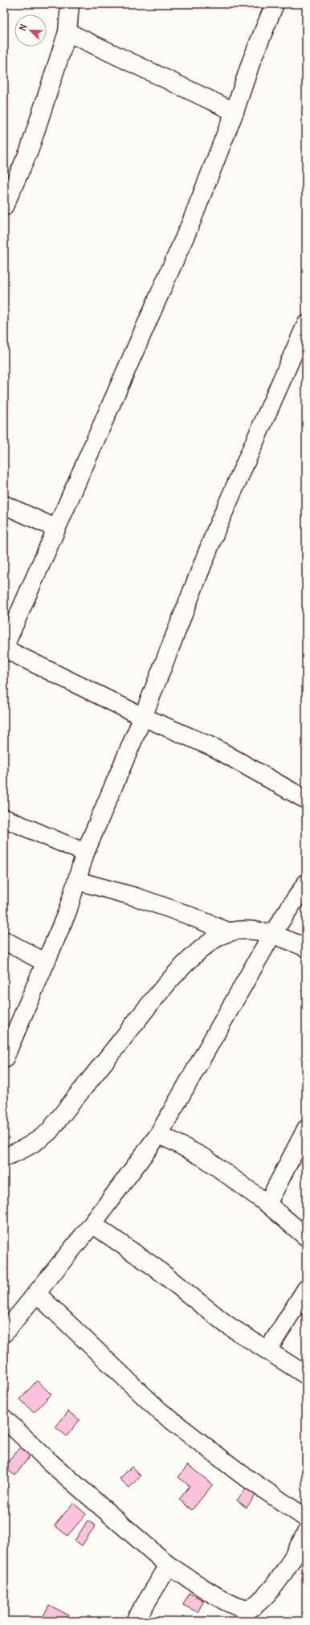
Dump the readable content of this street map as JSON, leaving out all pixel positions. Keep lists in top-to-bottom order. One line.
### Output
{"north":"top left"}
